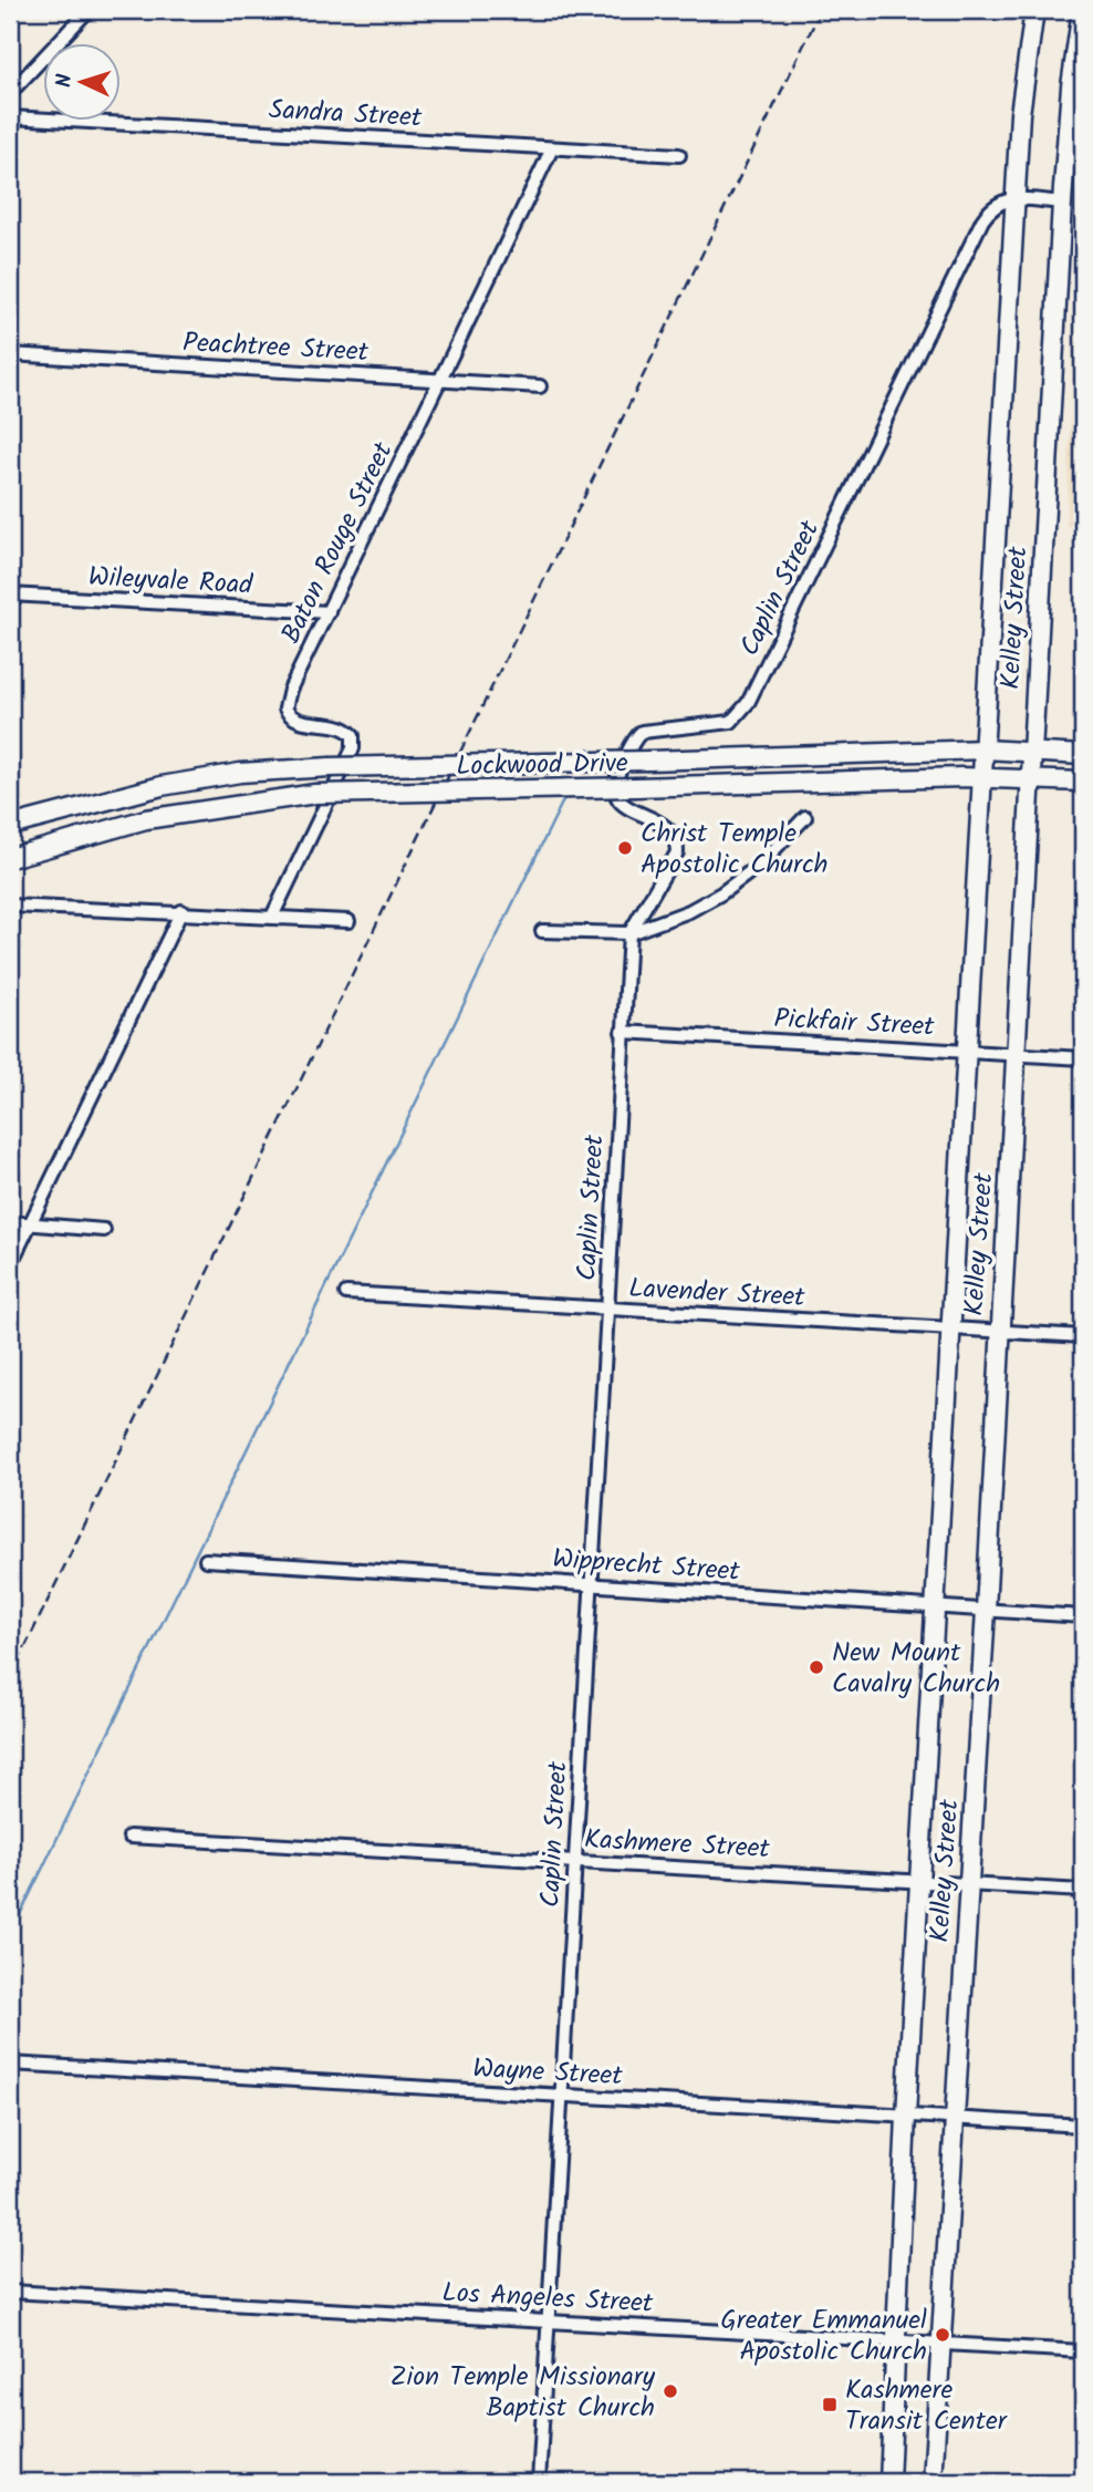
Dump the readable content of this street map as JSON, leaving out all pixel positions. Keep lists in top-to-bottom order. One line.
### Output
{"streets":{"main road":["Kelley Street","Lockwood Drive"],"street":["Sandra Street","Peachtree Street","Baton Rouge Street","Wileyvale Road","Caplin Street","Pickfair Street","Lavender Street","Wipprecht Street","Kashmere Street","Wayne Street","Los Angeles Street"]},"crossings":[["Sandra Street","Baton Rouge Street"],["Peachtree Street","Baton Rouge Street"],["Baton Rouge Street","Wileyvale Road"],["Caplin Street","Kelley Street"],["Caplin Street","Pickfair Street"],["Caplin Street","Lavender Street"],["Caplin Street","Wipprecht Street"],["Caplin Street","Kashmere Street"],["Caplin Street","Wayne Street"],["Caplin Street","Los Angeles Street"],["Kelley Street","Lockwood Drive"],["Kelley Street","Pickfair Street"],["Kelley Street","Lavender Street"],["Kelley Street","Wipprecht Street"],["Kelley Street","Kashmere Street"],["Kelley Street","Wayne Street"],["Kelley Street","Los Angeles Street"]],"places":{"other":["Christ Temple Apostolic Church","New Mount Cavalry Church","Greater Emmanuel Apostolic Church","Zion Temple Missionary Baptist Church"],"transit":["Kashmere Transit Center"]},"north":"left"}
